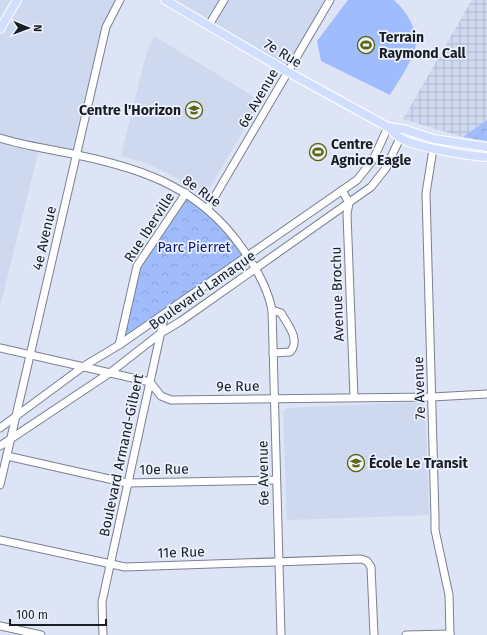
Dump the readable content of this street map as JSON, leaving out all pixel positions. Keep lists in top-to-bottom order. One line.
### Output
{"streets":{"main road":["7e Rue"],"street":["6e Avenue","8e Rue","Rue Iberville","4e Avenue","Boulevard Lamaque","Avenue Brochu","9e Rue","7e Avenue","Boulevard Armand-Gilbert","10e Rue","11e Rue"]},"crossings":[["7e Rue","6e Avenue"],["7e Rue","Boulevard Lamaque"],["7e Rue","7e Avenue"],["6e Avenue","8e Rue"],["6e Avenue","9e Rue"],["6e Avenue","10e Rue"],["6e Avenue","11e Rue"],["8e Rue","Rue Iberville"],["8e Rue","4e Avenue"],["8e Rue","Boulevard Lamaque"],["Rue Iberville","Boulevard Lamaque"],["4e Avenue","Boulevard Lamaque"],["4e Avenue","10e Rue"],["Boulevard Lamaque","Avenue Brochu"],["Boulevard Lamaque","Boulevard Armand-Gilbert"],["Avenue Brochu","9e Rue"],["9e Rue","7e Avenue"],["9e Rue","Boulevard Armand-Gilbert"],["Boulevard Armand-Gilbert","10e Rue"],["Boulevard Armand-Gilbert","11e Rue"]],"parks":["Parc Pierret"],"places":{"sports":["Terrain Raymond Call","Centre Agnico Eagle"],"school or university":["Centre l'Horizon","École Le Transit"]},"scale_bar":"100 m","north":"right"}
